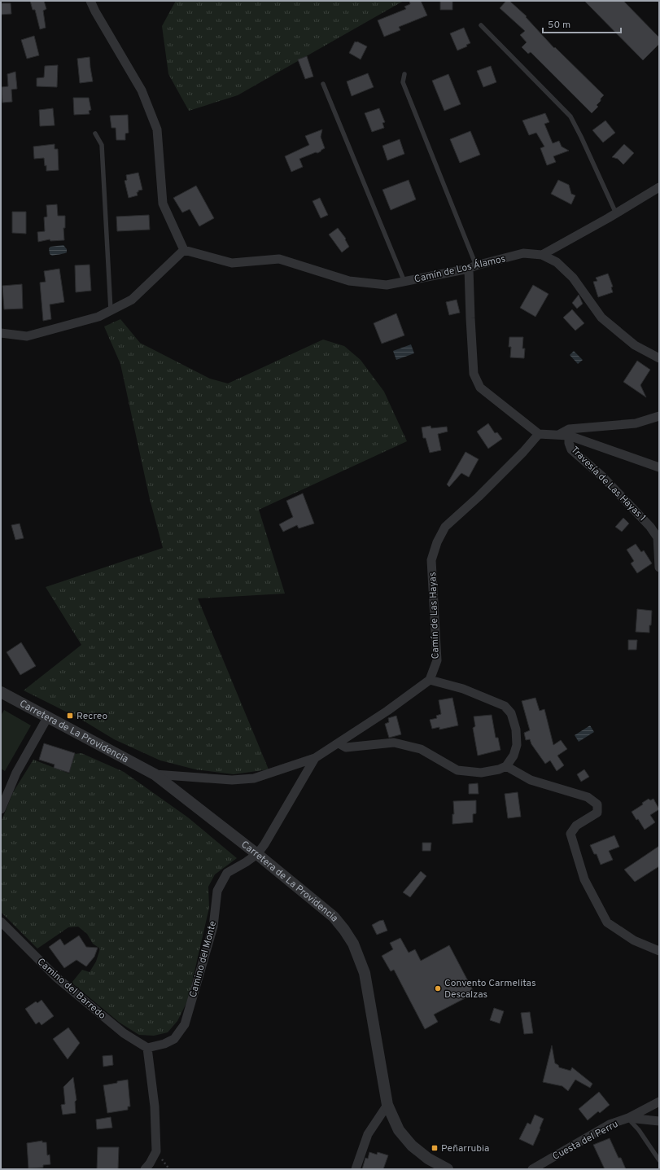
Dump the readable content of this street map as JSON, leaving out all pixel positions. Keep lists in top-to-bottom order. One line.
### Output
{"streets":{"street":["Camín de Los Álamos","Travesía de Las Hayas 1","Camín de Las Hayas","Carretera de La Providencia","Camino del Monte","Camino del Barredo","Cuesta del Perru"]},"crossings":[["Carretera de La Providencia","Camino del Monte"],["Camino del Monte","Camino del Barredo"]],"places":{"transit":["Recreo","Peñarrubia"],"other":["Convento Carmelitas Descalzas"]},"scale_bar":"50 m"}
